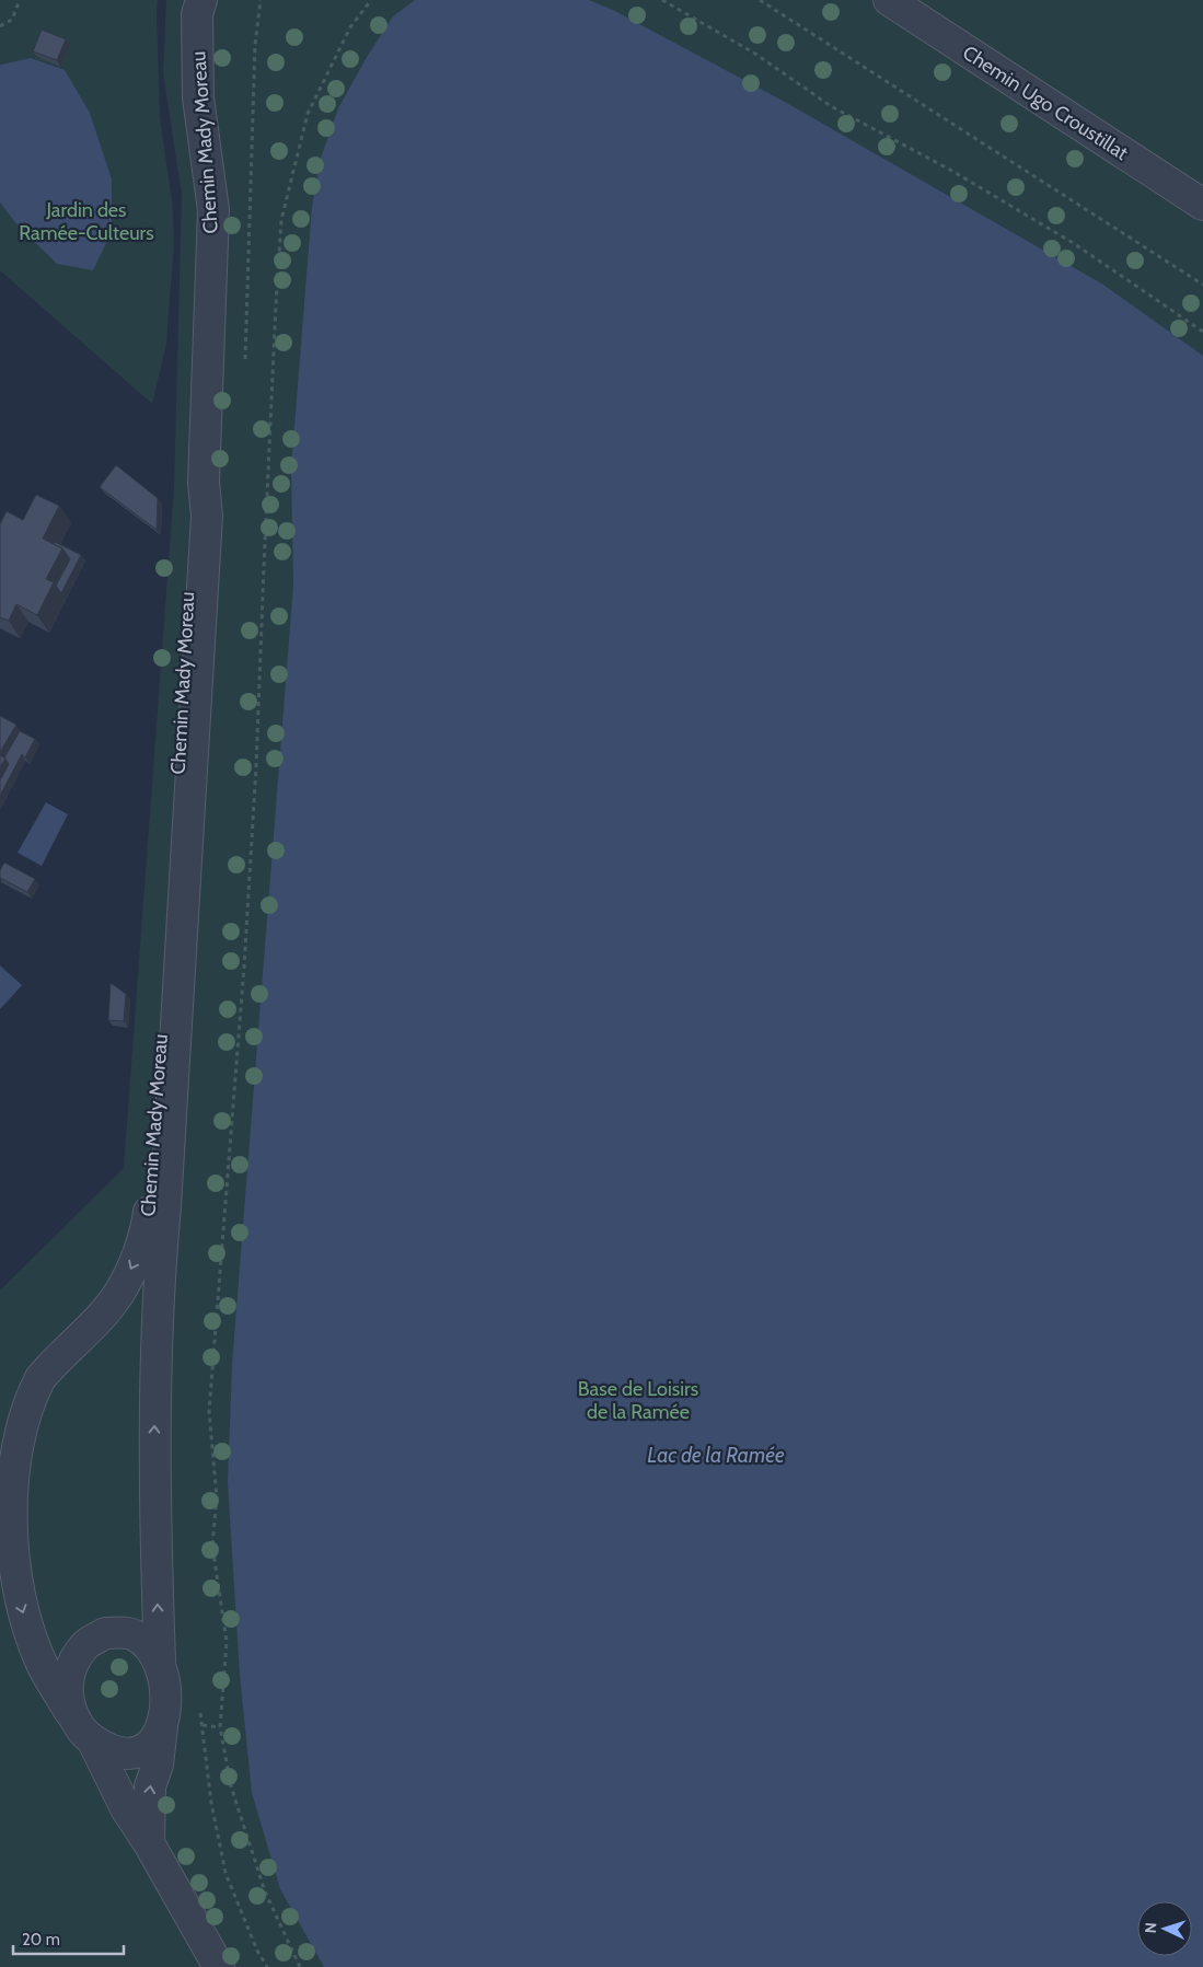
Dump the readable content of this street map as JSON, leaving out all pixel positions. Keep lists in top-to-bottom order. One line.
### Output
{"streets":{"street":["Chemin Ugo Croustillat","Chemin Mady Moreau"]},"water":["Lac de la Ramée"],"parks":["Jardin des Ramée-Culteurs","Base de Loisirs de la Ramée"],"scale_bar":"20 m","north":"left"}
